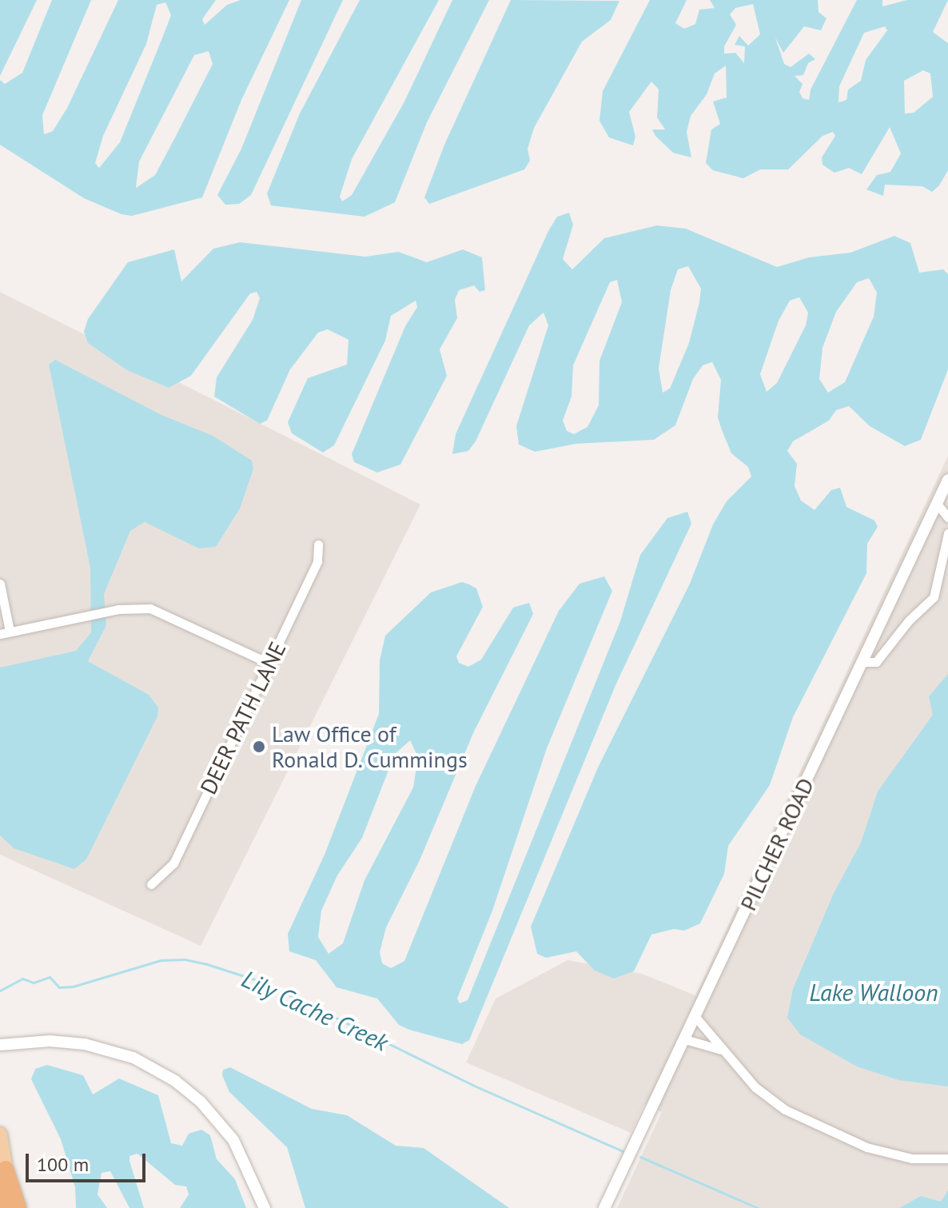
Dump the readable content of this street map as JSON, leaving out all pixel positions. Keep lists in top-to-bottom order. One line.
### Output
{"streets":{"street":["DEER PATH LANE","PILCHER ROAD"]},"water":["Lake Walloon","Lily Cache Creek"],"places":["Law Office of Ronald D. Cummings"],"scale_bar":"100 m"}
